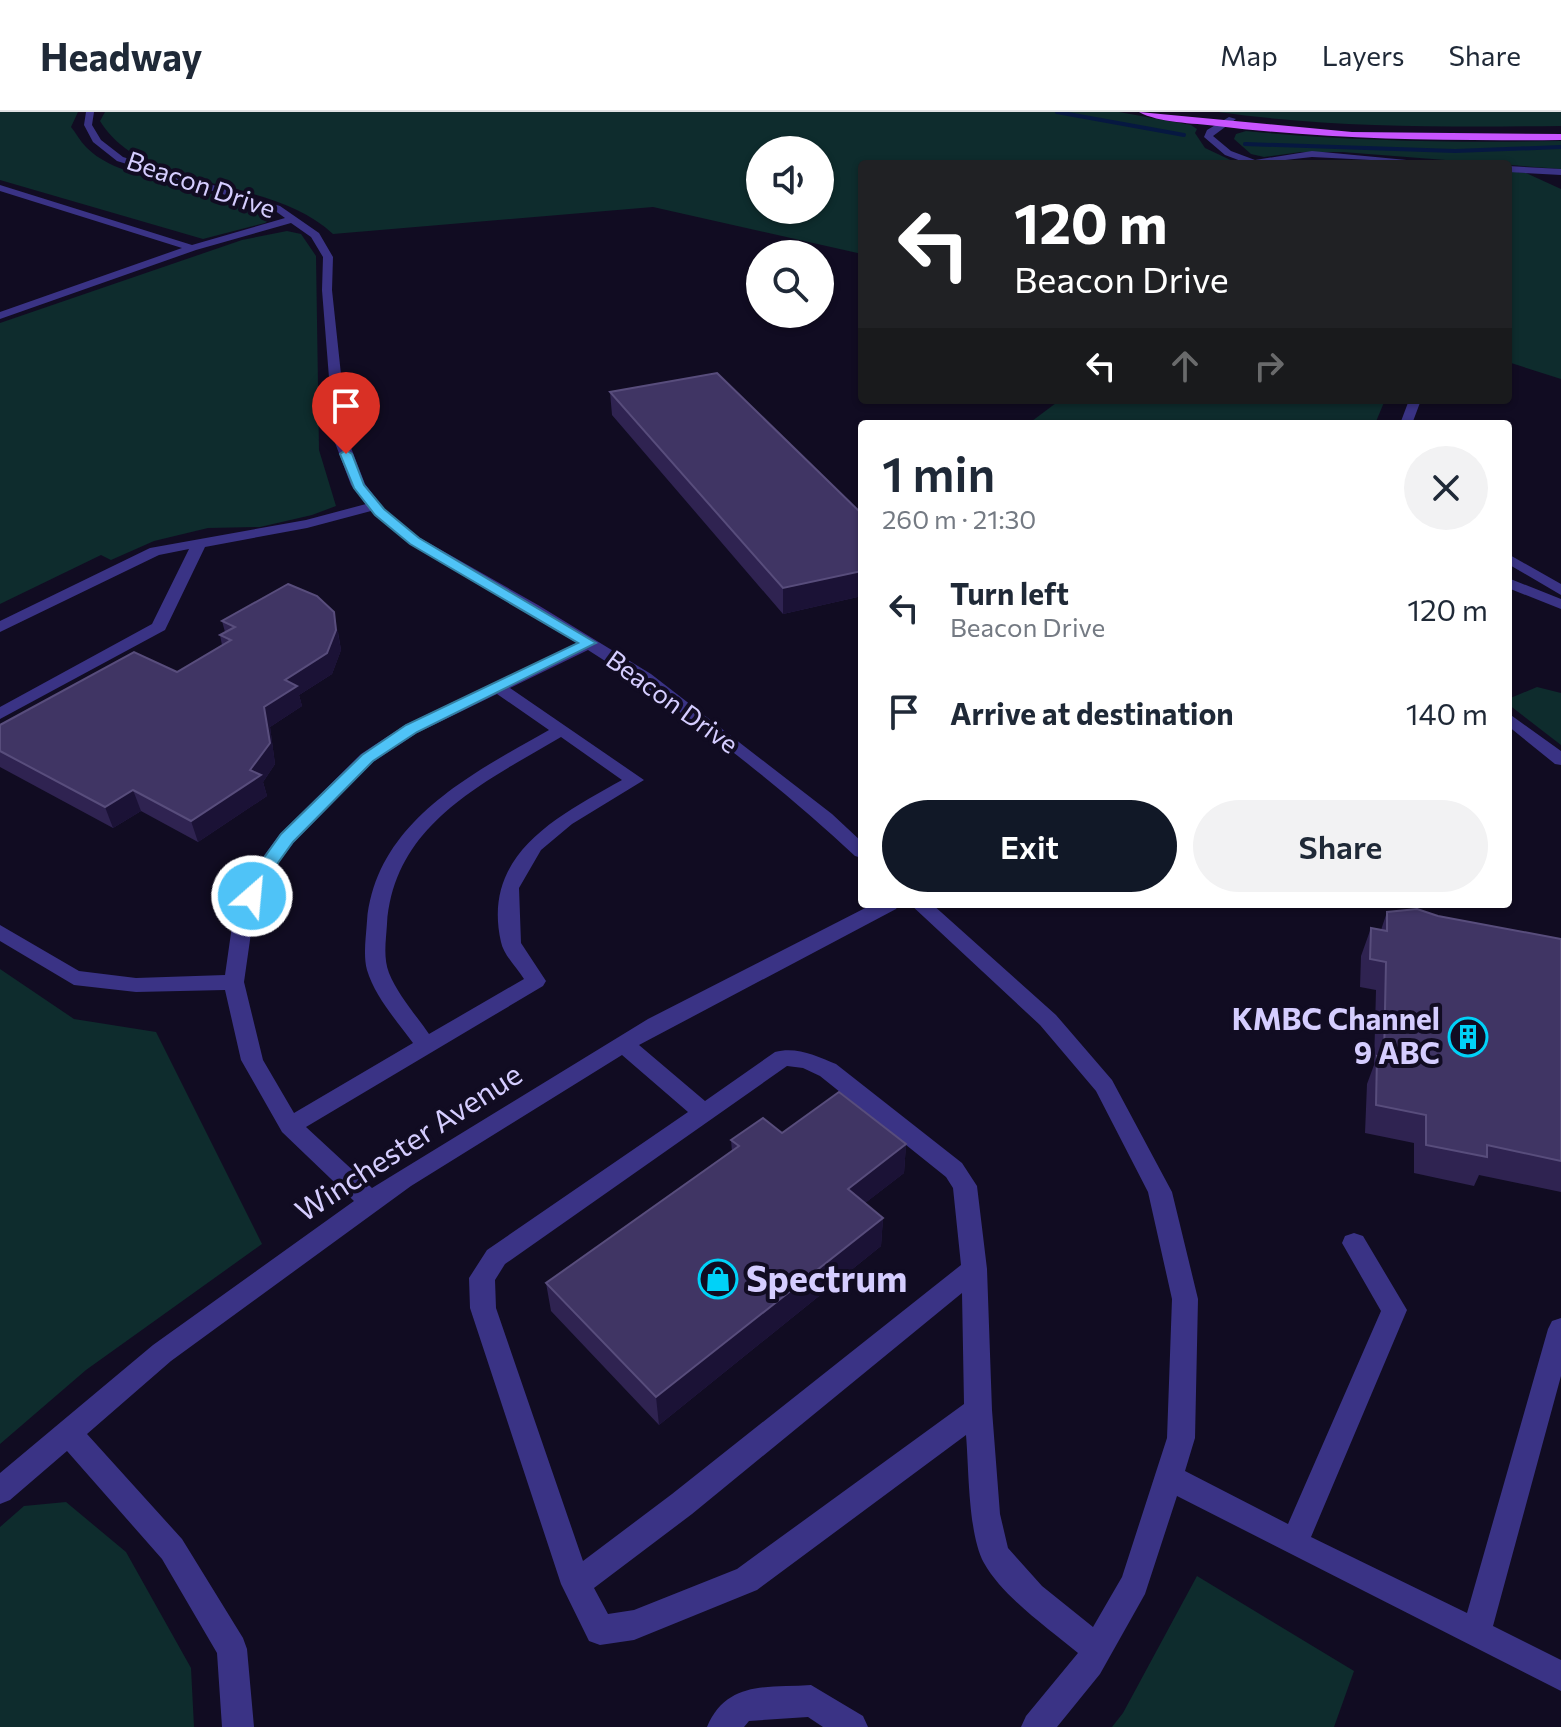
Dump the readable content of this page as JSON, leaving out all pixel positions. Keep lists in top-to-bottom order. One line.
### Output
{"streets":{"street":["Beacon Drive","Winchester Avenue"]},"places":{"building":["KMBC Channel 9 ABC"],"shop":["Spectrum"]},"page":{"header":"Headway","nav":["Map","Layers","Share"],"turn":["120 m","Beacon Drive"],"heading":["1 min","260 m · 21:30"],"list":[{"name":"Turn left","note":"Beacon Drive","value":"120 m"},{"name":"Arrive at destination","value":"140 m"}],"buttons":["Exit","Share"]}}
